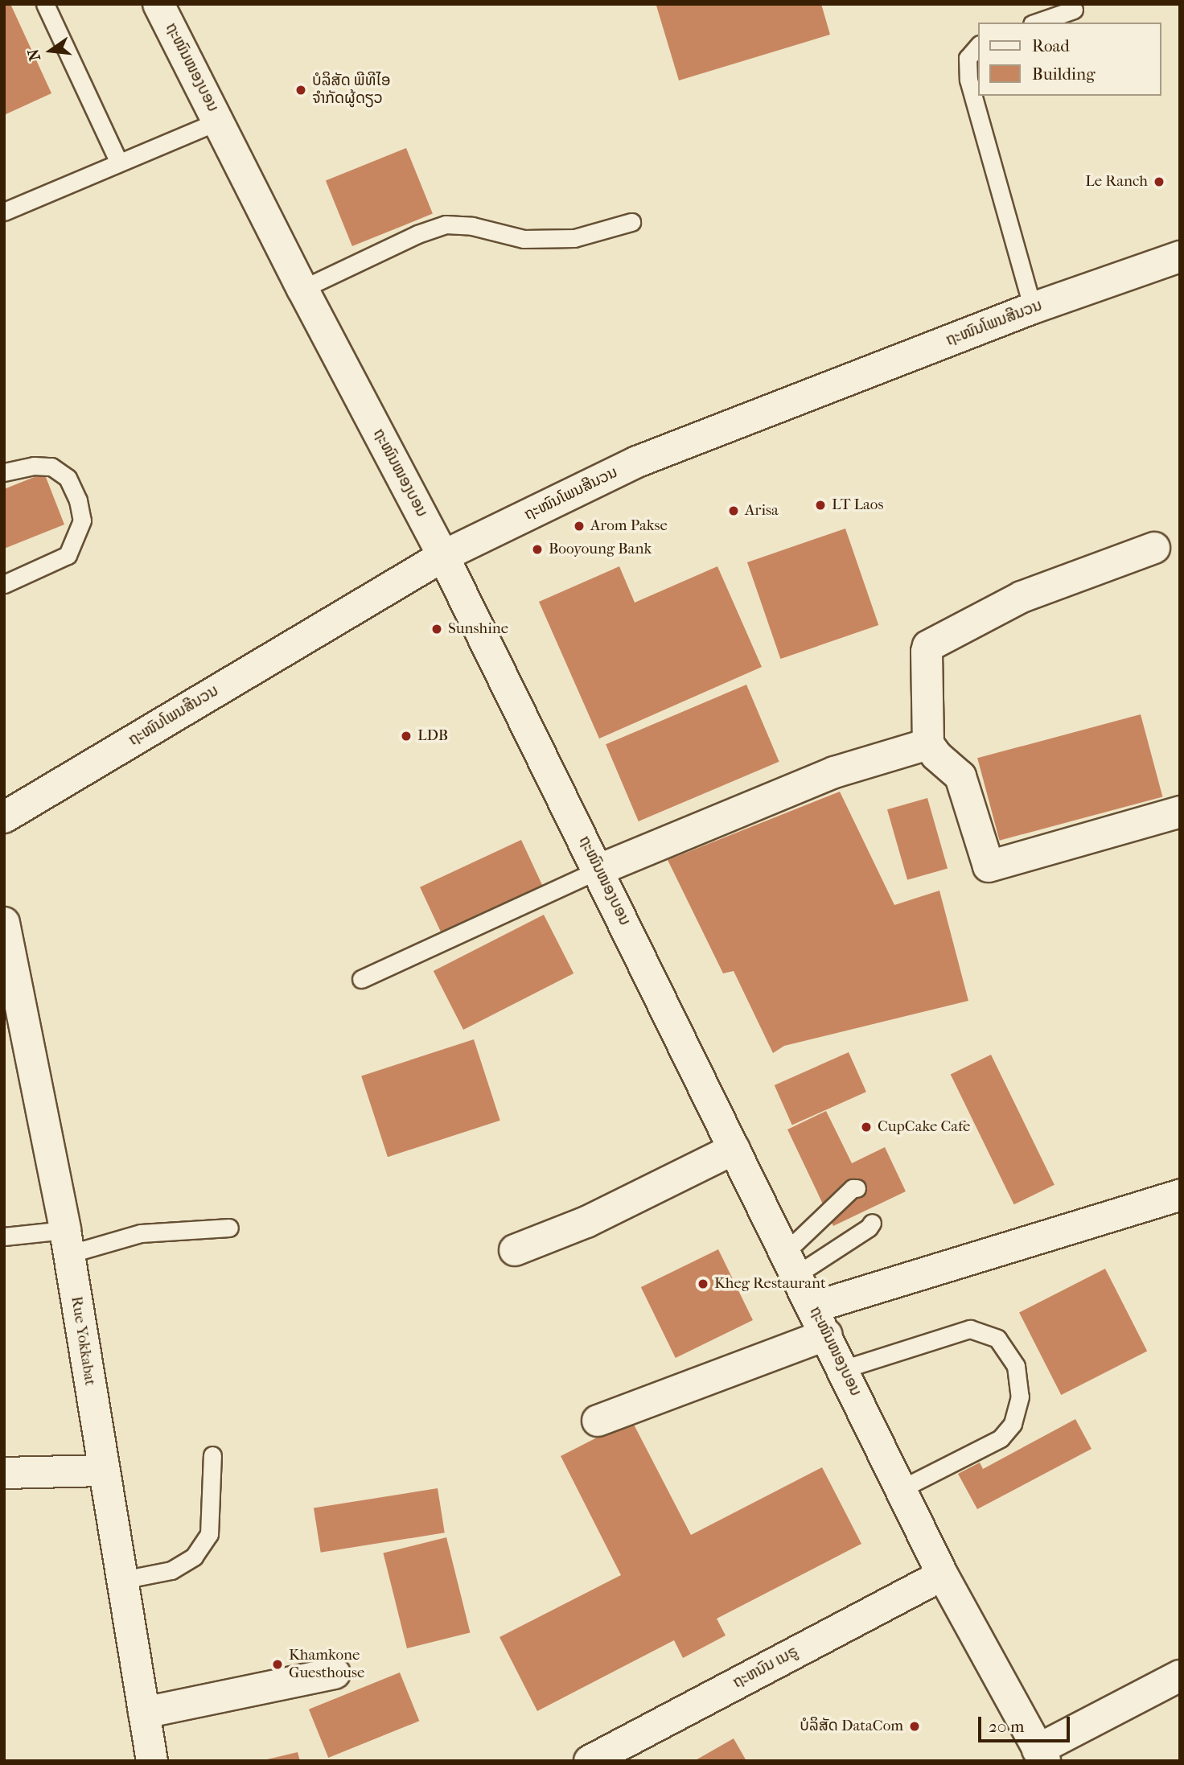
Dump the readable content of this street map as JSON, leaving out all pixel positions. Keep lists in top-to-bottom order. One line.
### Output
{"streets":{"street":["ຖະໜົນໜອງບອນ","ຖະໜົນໂພນສີນວນ","Rue Yokkabat","ຖະຫນົນ ເນຣູ"]},"crossings":[["ຖະໜົນໜອງບອນ","ຖະໜົນໂພນສີນວນ"],["ຖະໜົນໜອງບອນ","ຖະຫນົນ ເນຣູ"]],"places":["ບໍລິສັດ ພີທີໄອ ຈຳກັດຜູ້ດຽວ","Le Ranch","LT Laos","Arisa","Arom Pakse","Booyoung Bank","Sunshine","LDB","CupCake Cafe","Kheg Restaurant","Khamkone Guesthouse","ບໍລິສັດ DataCom"],"legend":["Road","Building"],"scale_bar":"20 m","north":"left"}
